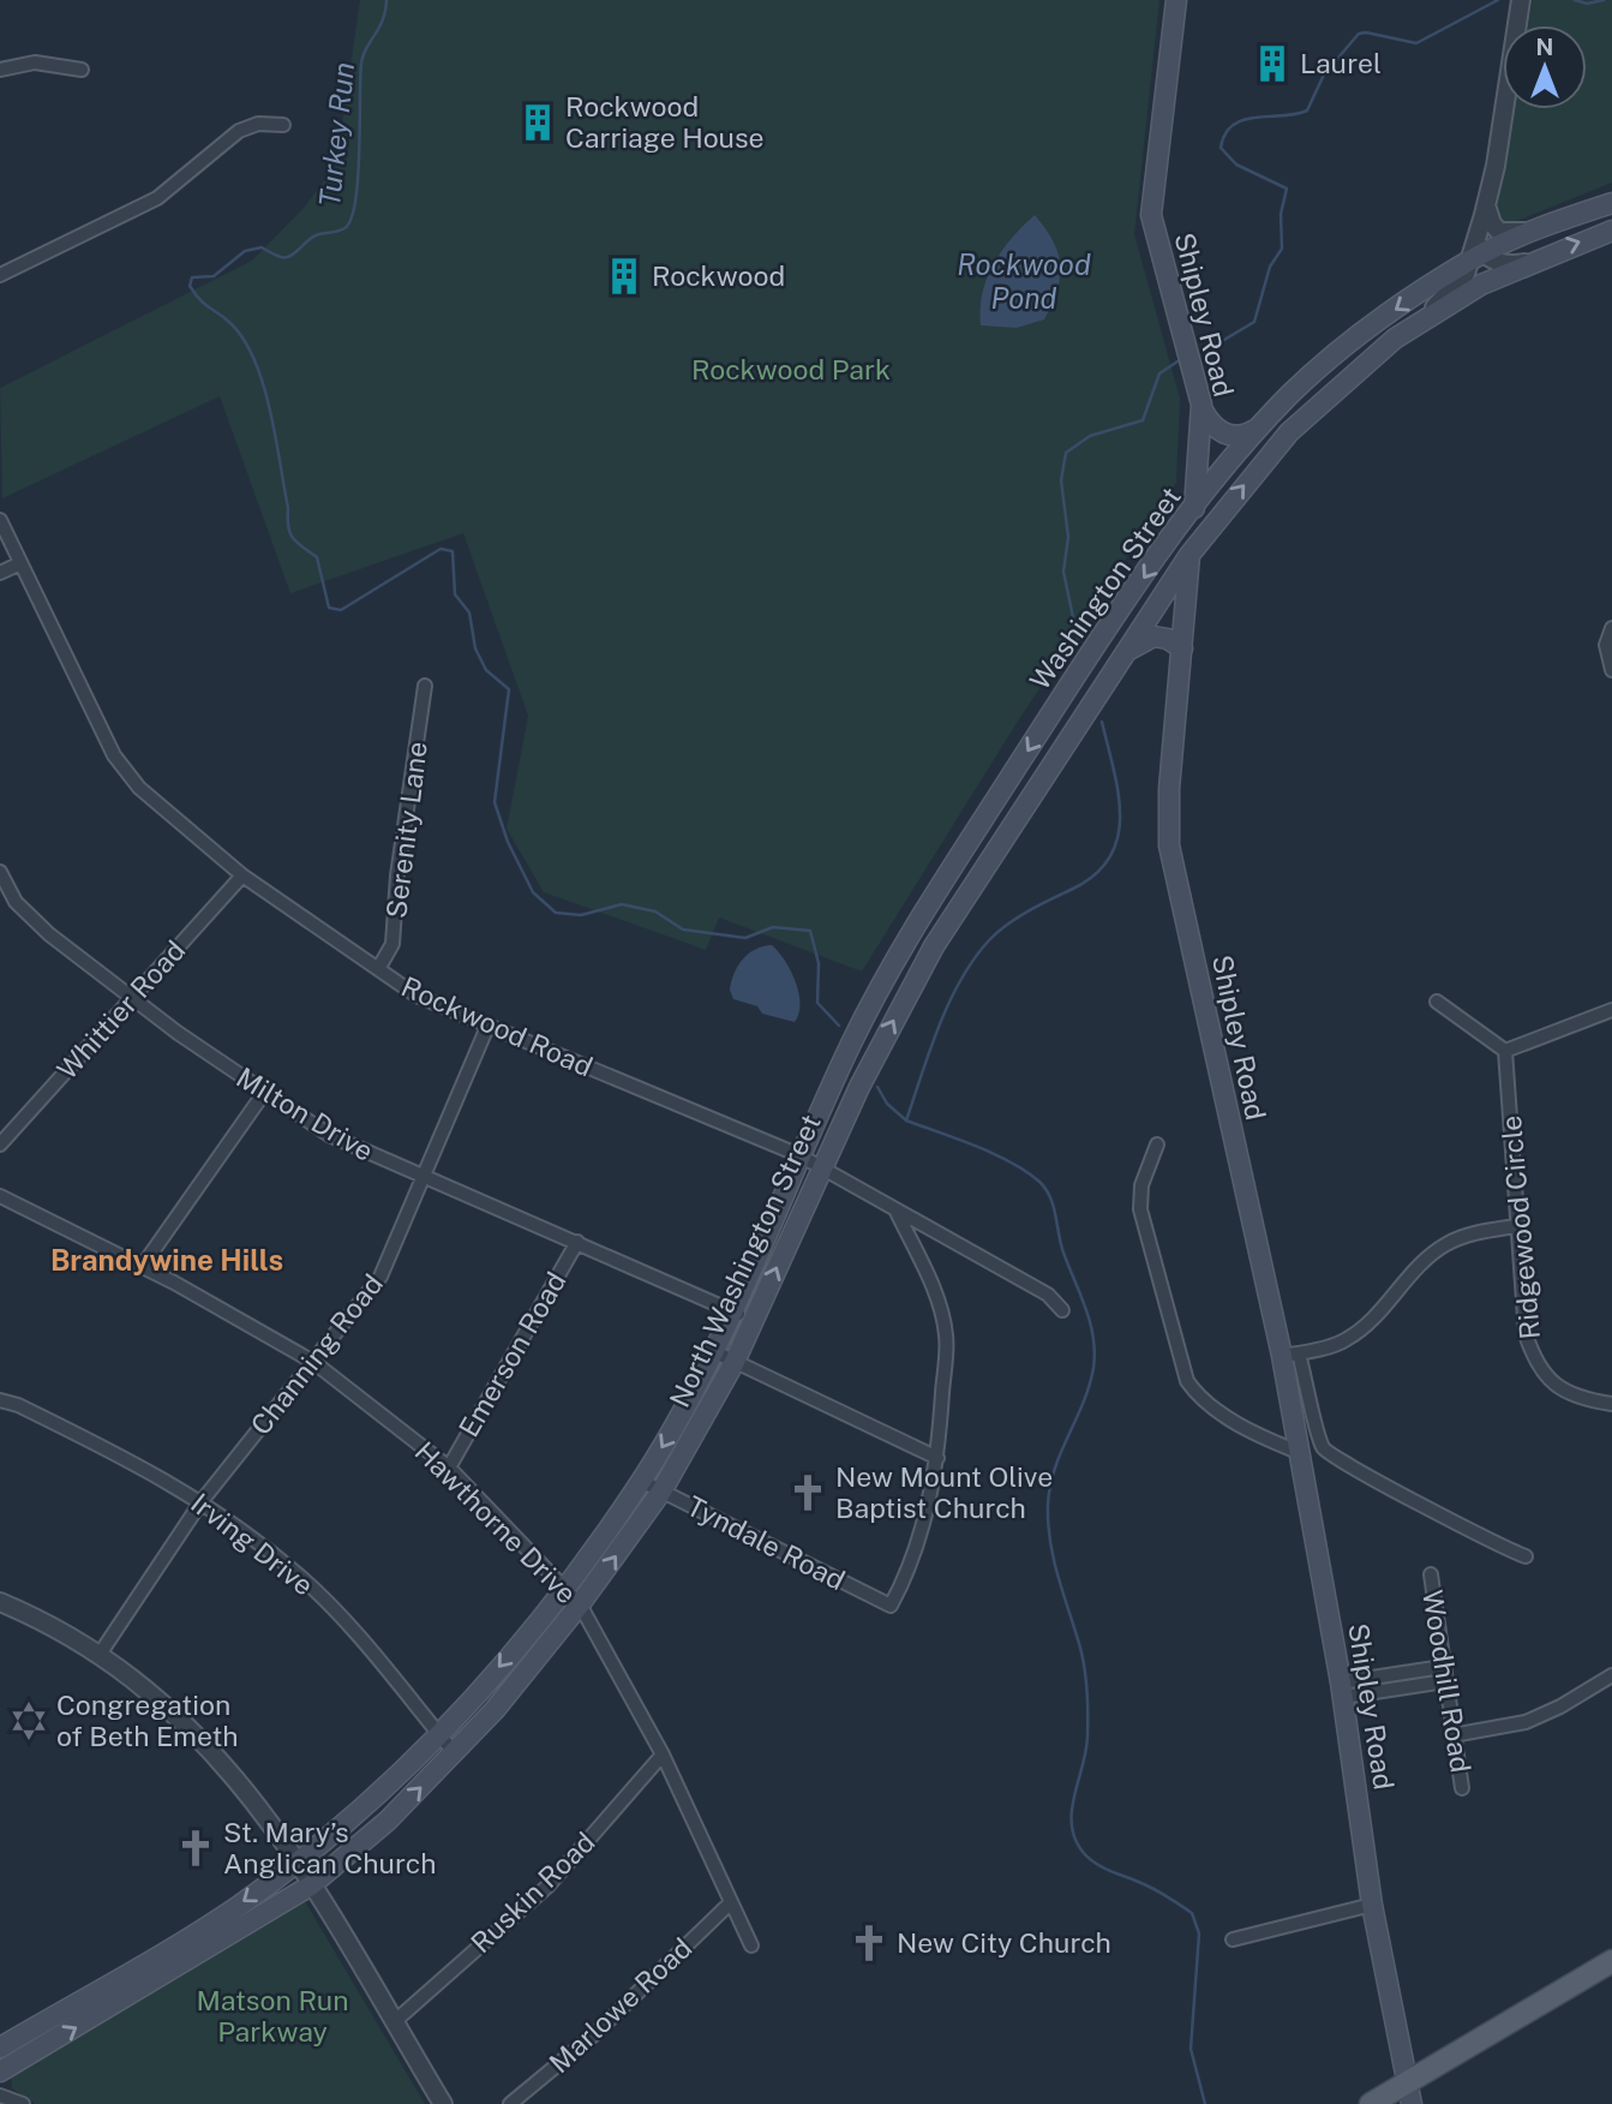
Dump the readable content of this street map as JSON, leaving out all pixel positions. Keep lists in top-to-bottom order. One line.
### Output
{"streets":{"main road":["Shipley Road","Washington Street","North Washington Street"],"street":["Serenity Lane","Whittier Road","Rockwood Road","Milton Drive","Ridgewood Circle","Channing Road","Emerson Road","Hawthorne Drive","Tyndale Road","Irving Drive","Woodhill Road","Ruskin Road","Marlowe Road"]},"crossings":[["Shipley Road","Washington Street"],["Shipley Road","North Washington Street"],["Washington Street","Rockwood Road"],["Washington Street","North Washington Street"],["Serenity Lane","Rockwood Road"],["Whittier Road","Rockwood Road"],["Whittier Road","Milton Drive"],["Rockwood Road","North Washington Street"],["Rockwood Road","Channing Road"],["Milton Drive","North Washington Street"],["Milton Drive","Channing Road"],["Milton Drive","Emerson Road"],["North Washington Street","Hawthorne Drive"],["North Washington Street","Tyndale Road"],["North Washington Street","Irving Drive"],["Channing Road","Hawthorne Drive"],["Channing Road","Irving Drive"],["Emerson Road","Hawthorne Drive"],["Hawthorne Drive","Ruskin Road"],["Hawthorne Drive","Marlowe Road"]],"districts":["Brandywine Hills"],"water":["Turkey Run","Rockwood Pond"],"parks":["Rockwood Park","Matson Run Parkway"],"places":{"building":["Laurel","Rockwood Carriage House","Rockwood"],"church":["New Mount Olive Baptist Church","St. Mary’s Anglican Church","New City Church"],"synagogue":["Congregation of Beth Emeth"]},"north":"top"}
